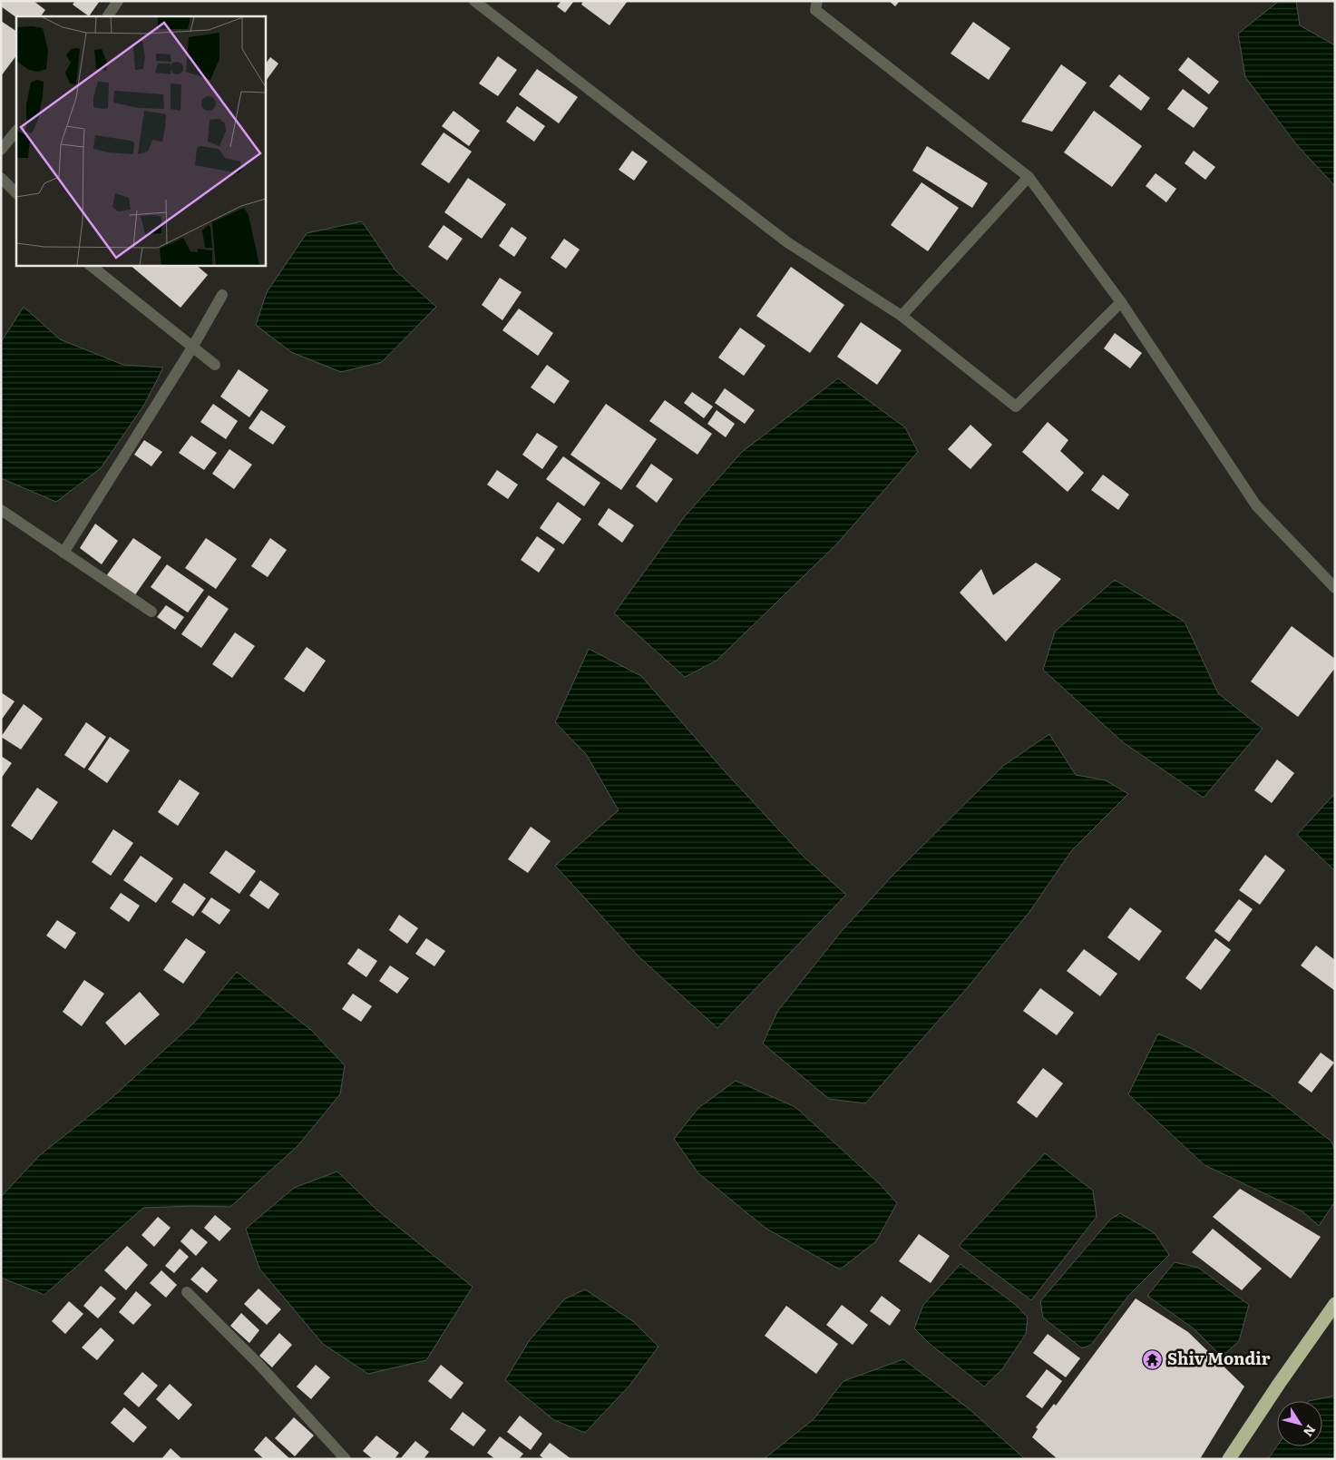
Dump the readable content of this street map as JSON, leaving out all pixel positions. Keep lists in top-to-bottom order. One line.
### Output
{"places":{"temple":["Shiv Mondir"]},"north":"bottom right"}
